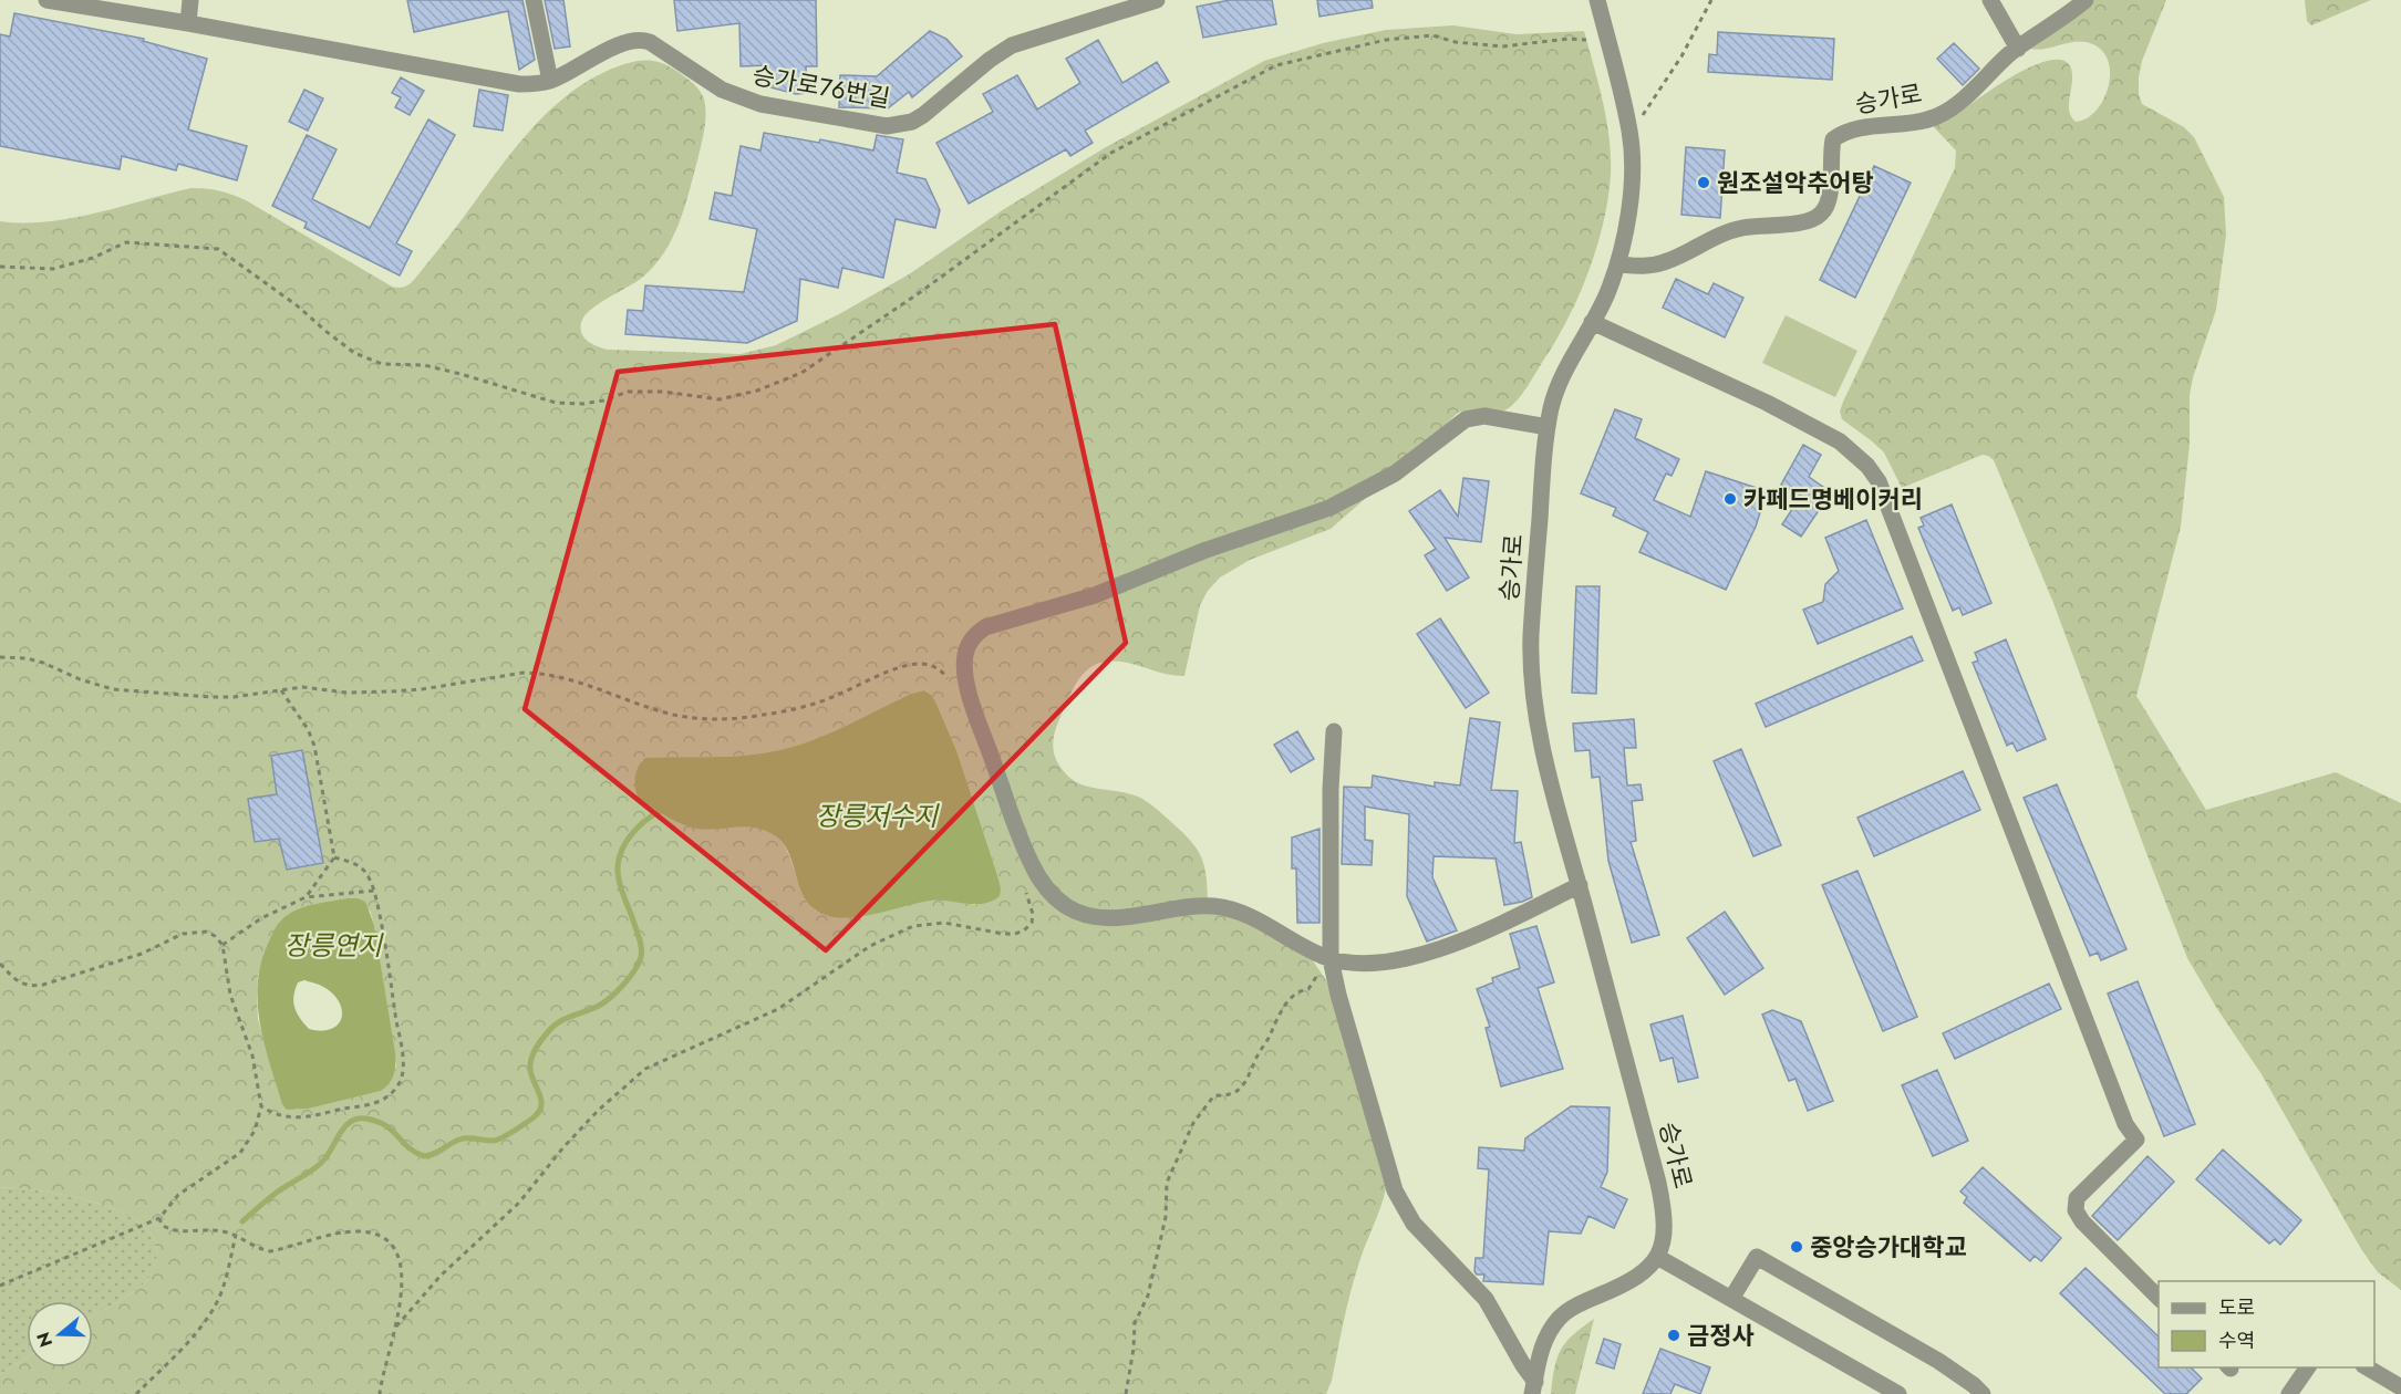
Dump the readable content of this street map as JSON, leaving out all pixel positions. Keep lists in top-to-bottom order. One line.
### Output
{"streets":{"street":["승가로76번길","승가로"]},"water":["장릉저수지","장릉연지"],"places":["원조설악추어탕","카페드명베이커리","중앙승가대학교","금정사"],"legend":["도로","수역"],"north":"left"}
